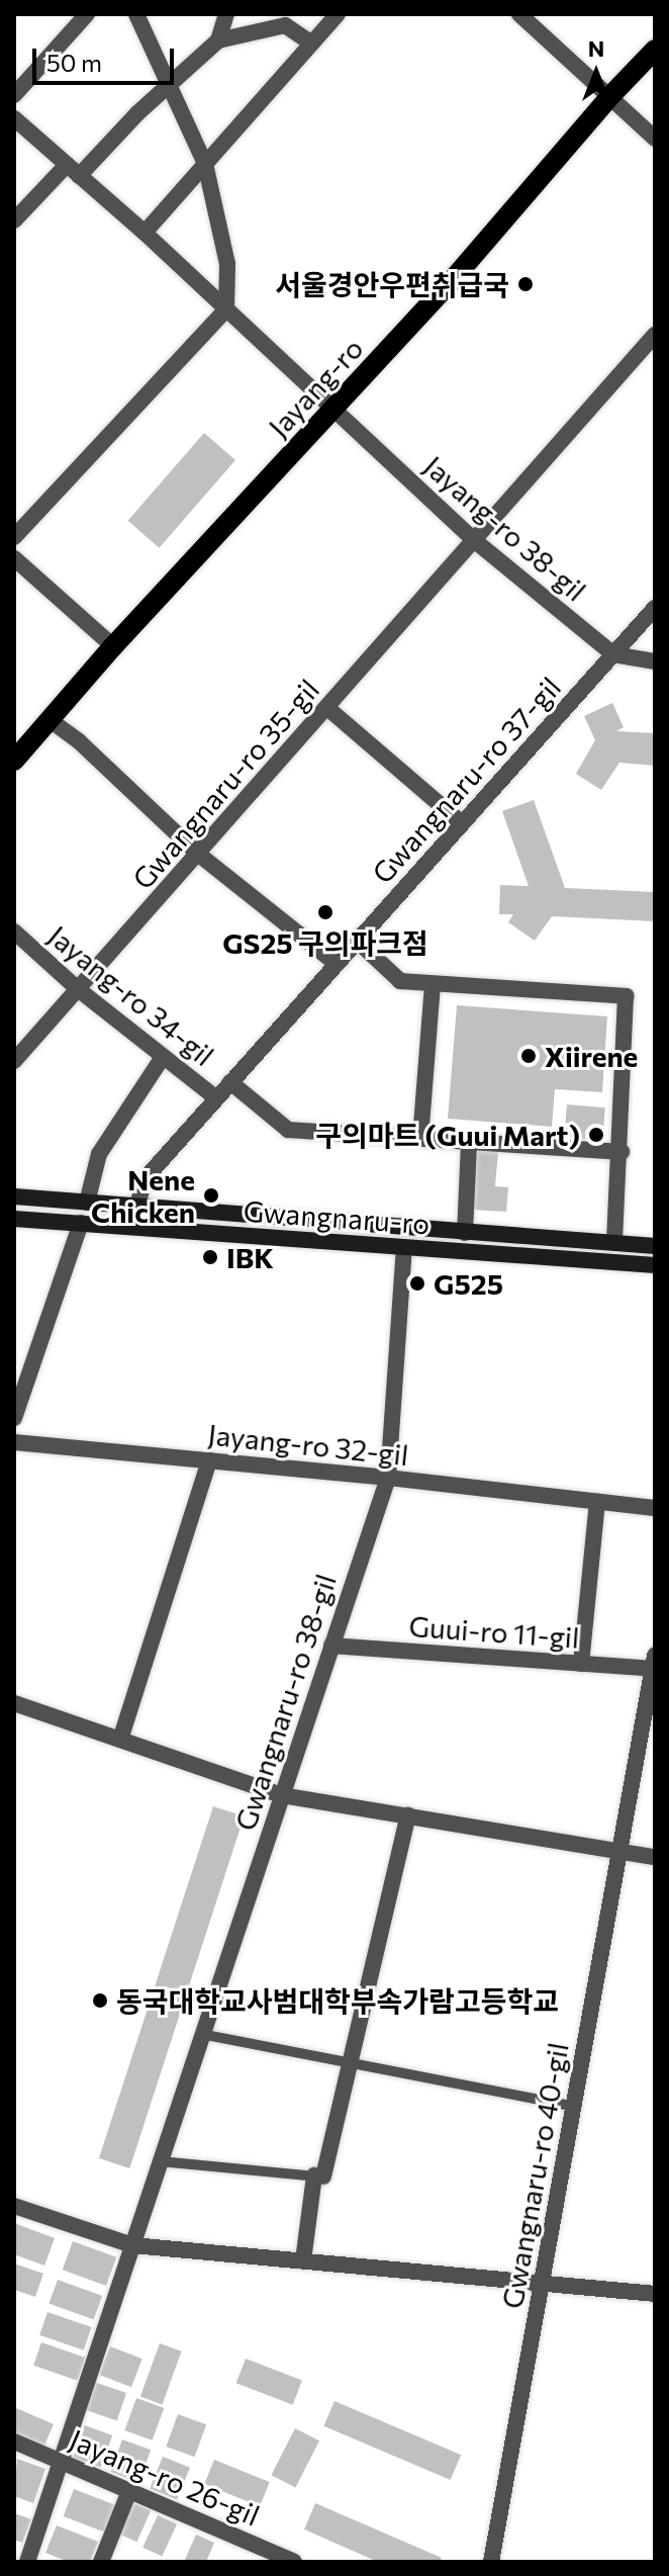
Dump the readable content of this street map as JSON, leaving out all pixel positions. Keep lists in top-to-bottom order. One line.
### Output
{"streets":{"main road":["Jayang-ro","Gwangnaru-ro"],"street":["Jayang-ro 38-gil","Gwangnaru-ro 37-gil","Gwangnaru-ro 35-gil","Jayang-ro 34-gil","Jayang-ro 32-gil","Guui-ro 11-gil","Gwangnaru-ro 38-gil","Gwangnaru-ro 40-gil","Jayang-ro 26-gil"]},"crossings":[["Jayang-ro","Jayang-ro 38-gil"],["Jayang-ro 38-gil","Gwangnaru-ro 37-gil"],["Jayang-ro 38-gil","Gwangnaru-ro 35-gil"],["Gwangnaru-ro 37-gil","Jayang-ro 34-gil"],["Gwangnaru-ro 37-gil","Gwangnaru-ro"],["Gwangnaru-ro 35-gil","Jayang-ro 34-gil"],["Gwangnaru-ro","Gwangnaru-ro 38-gil"],["Jayang-ro 32-gil","Gwangnaru-ro 38-gil"],["Guui-ro 11-gil","Gwangnaru-ro 38-gil"],["Guui-ro 11-gil","Gwangnaru-ro 40-gil"],["Gwangnaru-ro 38-gil","Jayang-ro 26-gil"]],"places":["서울경안우편취급국","GS25 구의파크점","Xiirene","구의마트 (Guui Mart)","Nene Chicken","IBK","G525","동국대학교사범대학부속가람고등학교"],"scale_bar":"50 m","north":"top"}
